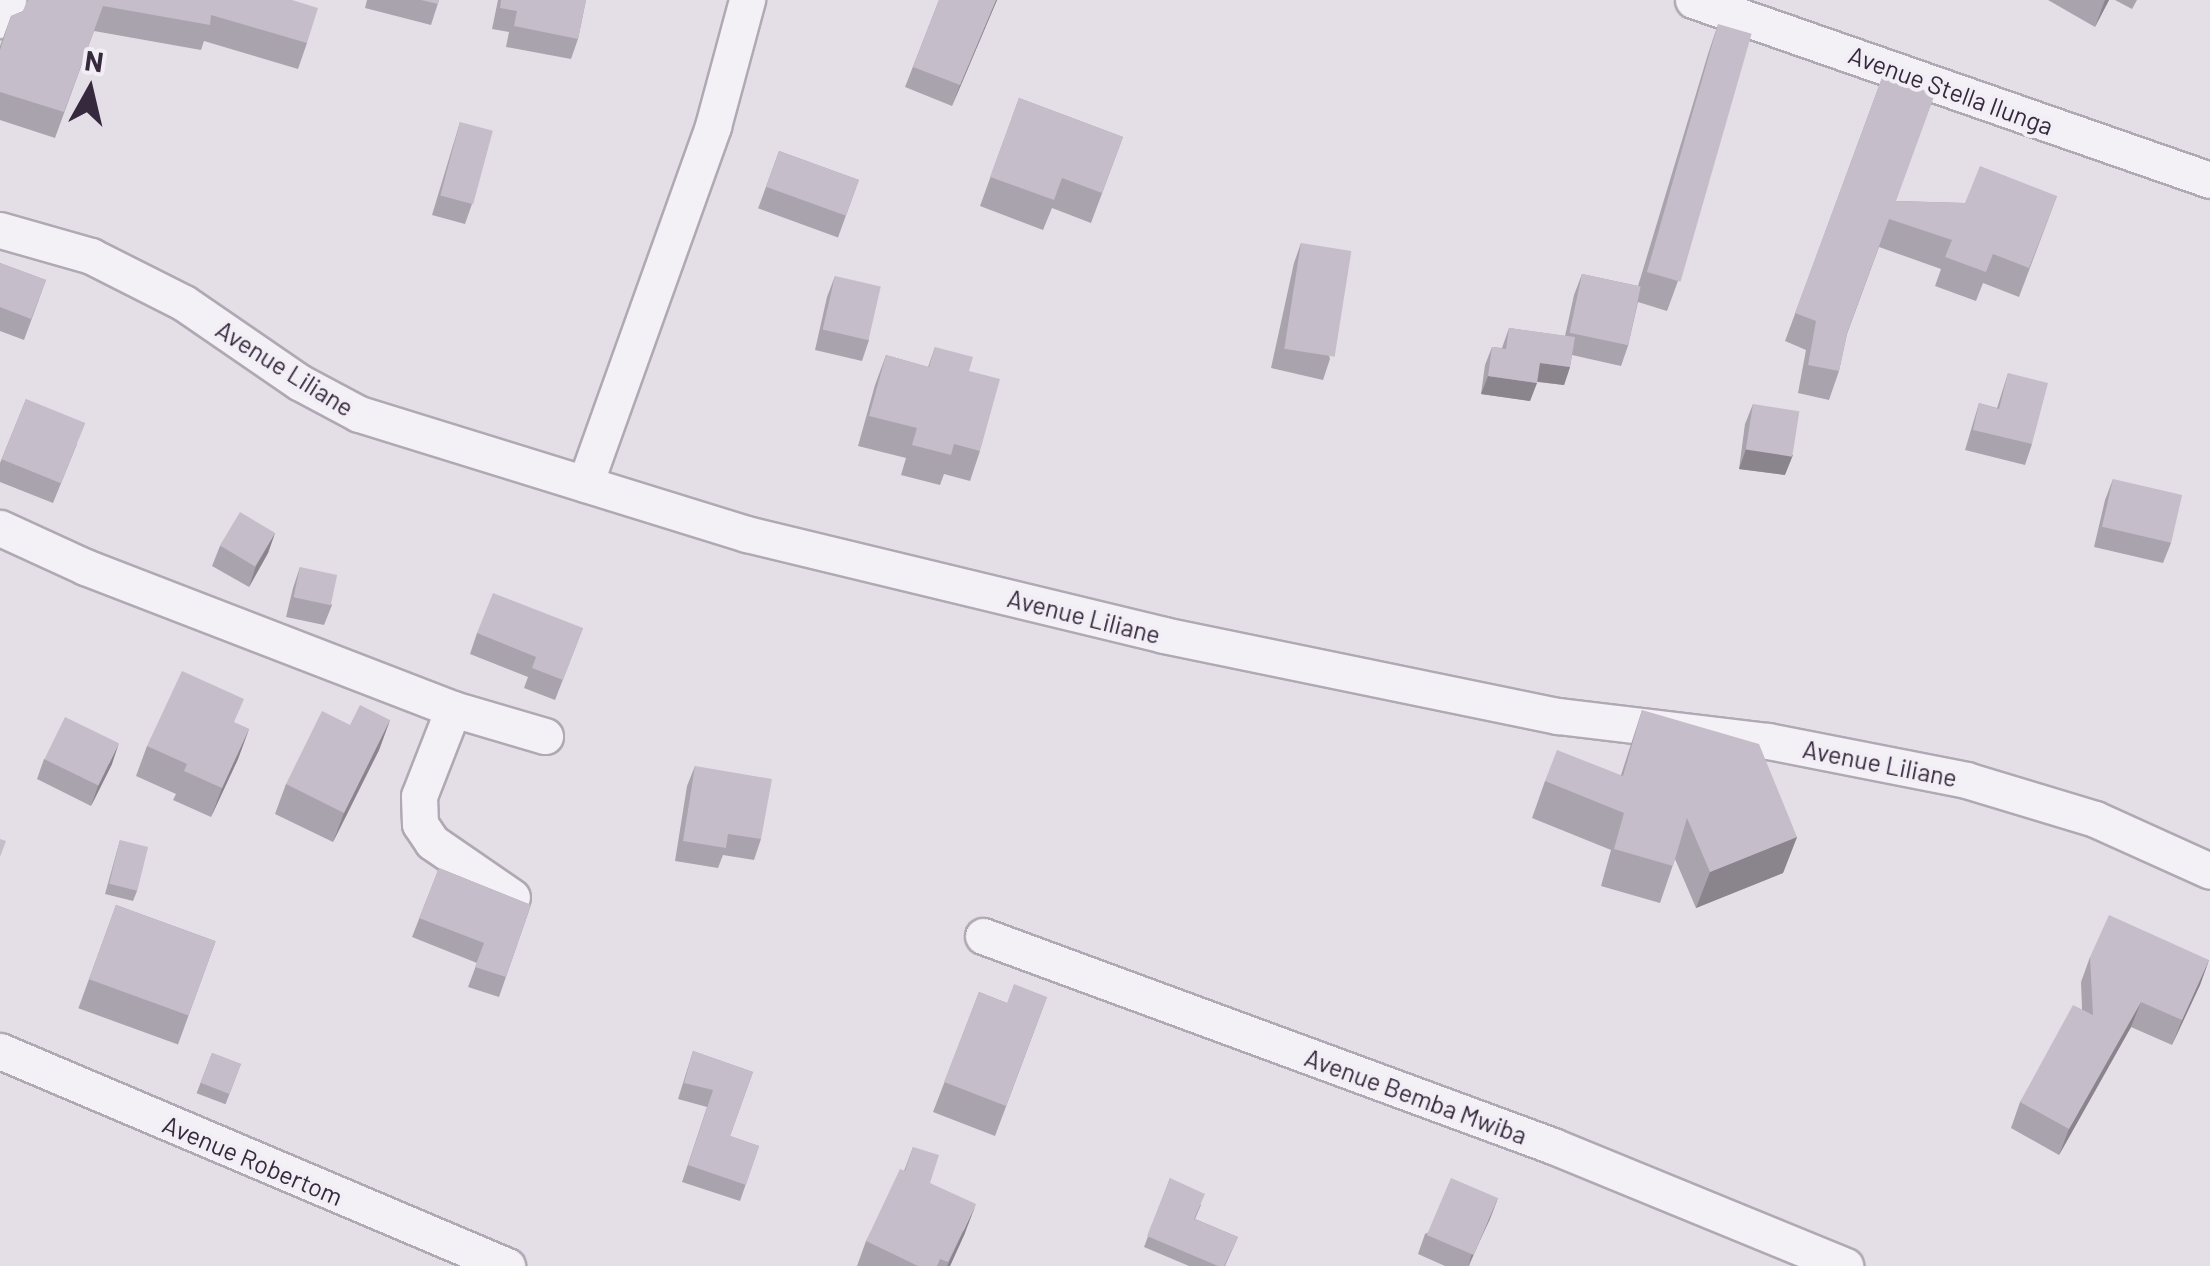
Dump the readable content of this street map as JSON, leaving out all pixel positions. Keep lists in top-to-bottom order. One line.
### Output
{"streets":{"street":["Avenue Stella Ilunga","Avenue Liliane","Avenue Bemba Mwiba","Avenue Robertom"]},"north":"top"}
